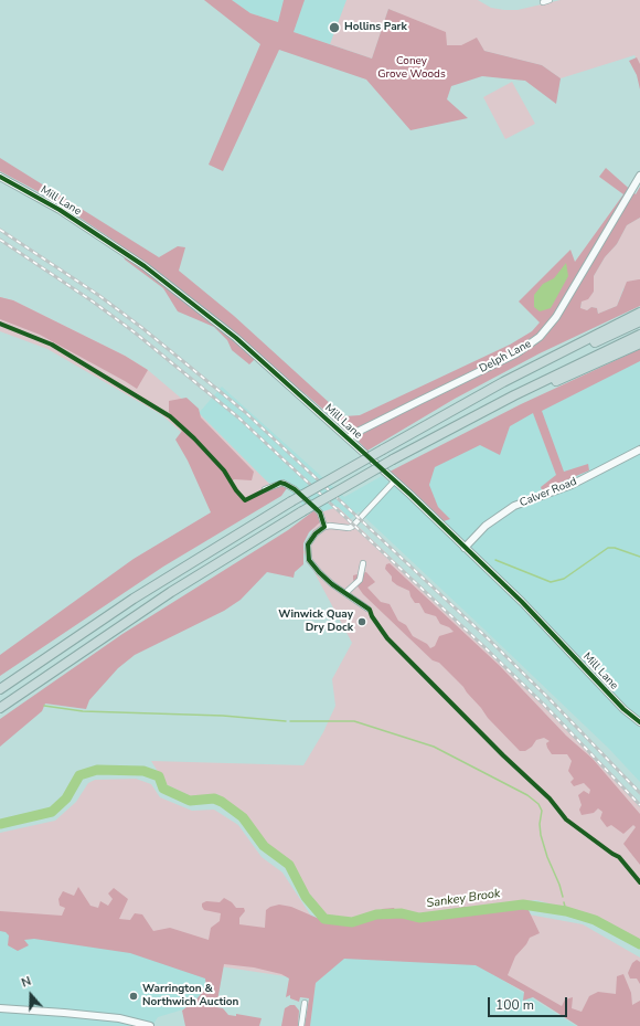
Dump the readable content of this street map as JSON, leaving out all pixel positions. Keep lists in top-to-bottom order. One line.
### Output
{"streets":{"street":["Mill Lane","Delph Lane","Calver Road"]},"crossings":[["Mill Lane","Delph Lane"],["Mill Lane","Calver Road"]],"water":["Sankey Brook"],"parks":["Coney Grove Woods"],"places":["Hollins Park","Winwick Quay Dry Dock","Warrington & Northwich Auction"],"scale_bar":"100 m","north":"top"}
